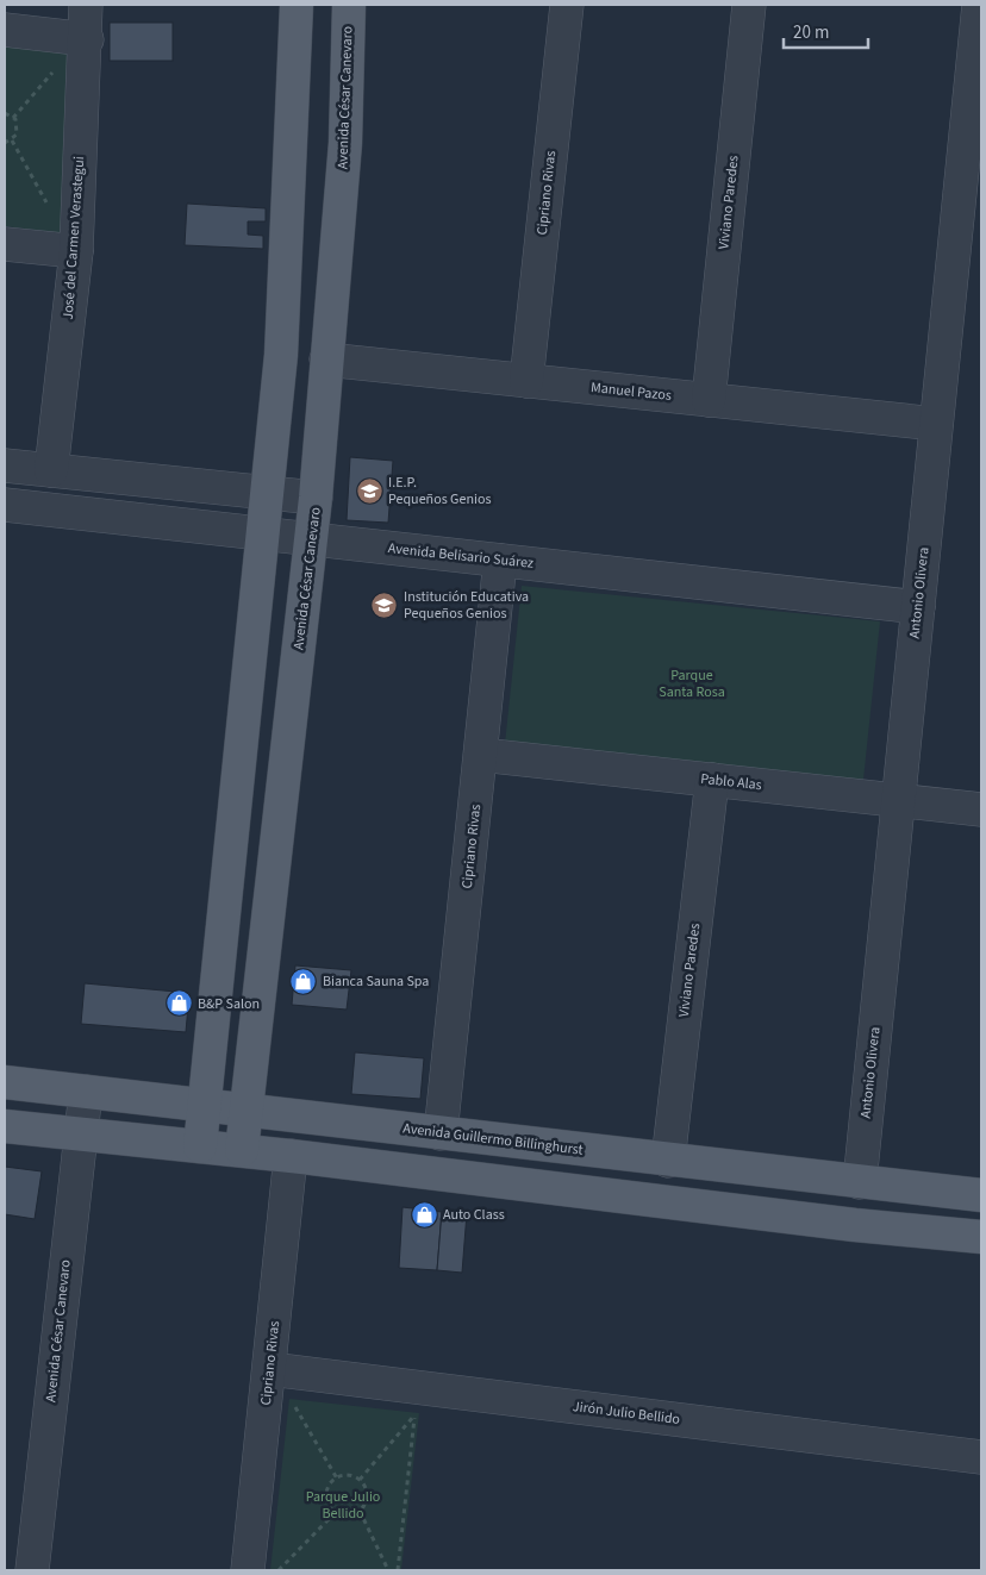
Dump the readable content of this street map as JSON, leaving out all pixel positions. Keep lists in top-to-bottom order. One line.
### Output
{"streets":{"main road":["Avenida César Canevaro","Avenida Guillermo Billinghurst"],"street":["Cipriano Rivas","Viviano Paredes","José del Carmen Verastegui","Manuel Pazos","Avenida Belisario Suárez","Antonio Olivera","Pablo Alas","Jirón Julio Bellido"]},"crossings":[["Avenida César Canevaro","Manuel Pazos"],["Avenida César Canevaro","Avenida Belisario Suárez"],["Avenida César Canevaro","Avenida Guillermo Billinghurst"],["Cipriano Rivas","Manuel Pazos"],["Cipriano Rivas","Avenida Belisario Suárez"],["Cipriano Rivas","Pablo Alas"],["Cipriano Rivas","Avenida Guillermo Billinghurst"],["Cipriano Rivas","Jirón Julio Bellido"],["Viviano Paredes","Manuel Pazos"],["Viviano Paredes","Pablo Alas"],["Viviano Paredes","Avenida Guillermo Billinghurst"],["Manuel Pazos","Antonio Olivera"],["Avenida Belisario Suárez","Antonio Olivera"],["Antonio Olivera","Pablo Alas"],["Antonio Olivera","Avenida Guillermo Billinghurst"]],"parks":["Parque Santa Rosa","Parque Julio Bellido"],"places":{"school or university":["I.E.P. Pequeños Genios","Institución Educativa Pequeños Genios"],"shop":["Bianca Sauna Spa","B&P Salon","Auto Class"]},"scale_bar":"20 m"}
